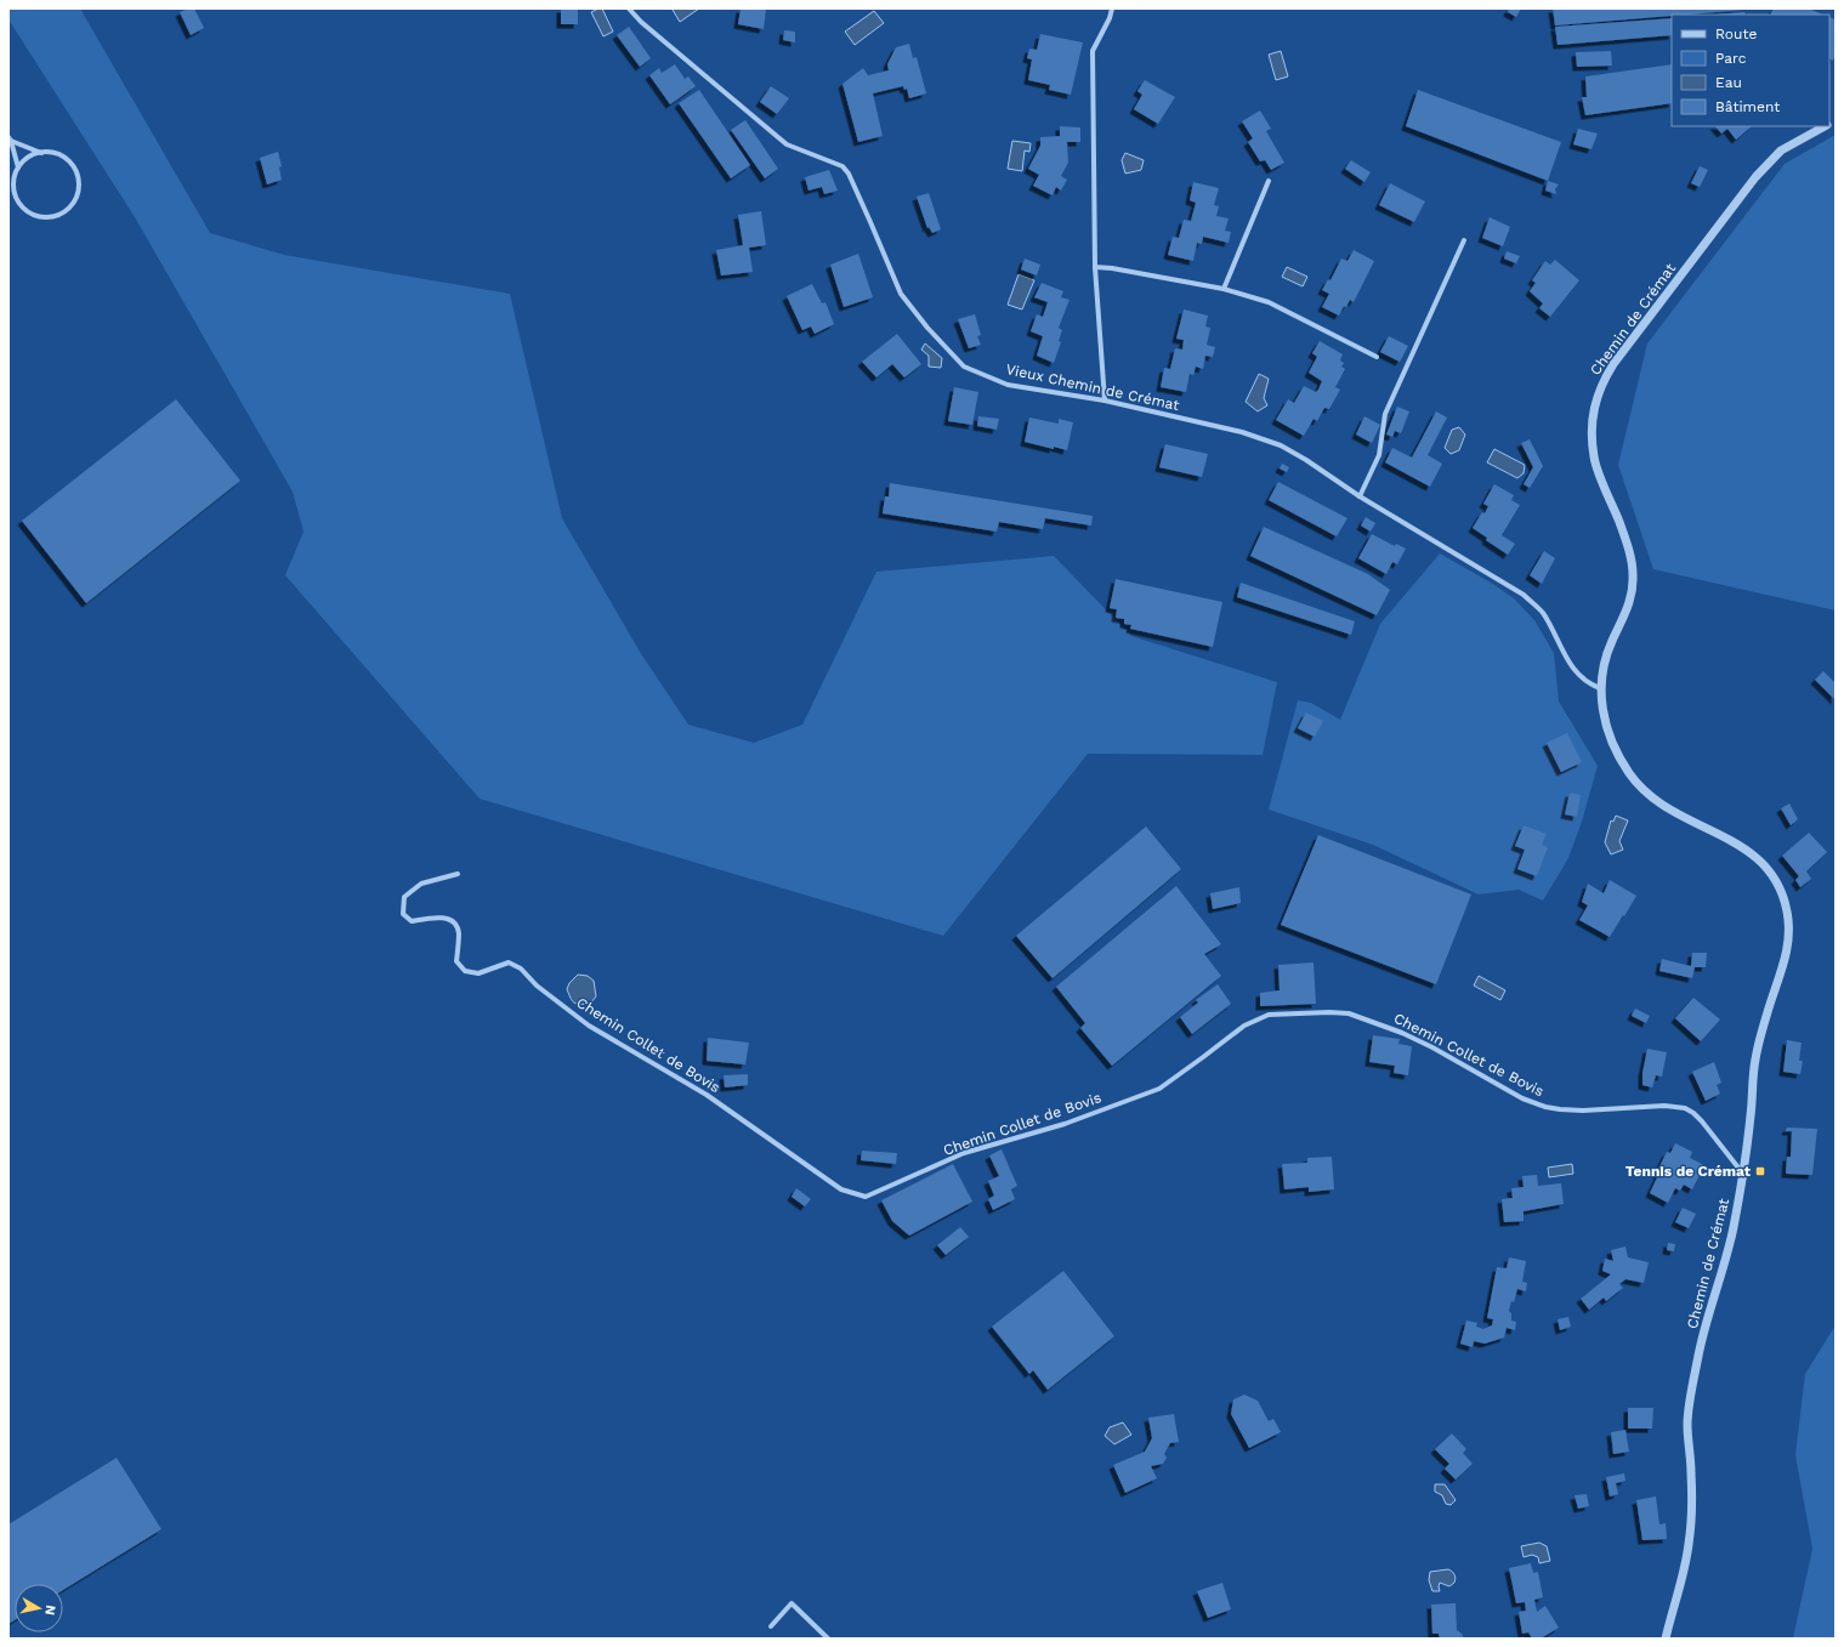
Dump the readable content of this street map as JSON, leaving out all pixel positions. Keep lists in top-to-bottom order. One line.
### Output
{"streets":{"street":["Chemin de Crémat","Vieux Chemin de Crémat","Chemin Collet de Bovis"]},"crossings":[["Chemin de Crémat","Vieux Chemin de Crémat"],["Chemin de Crémat","Chemin Collet de Bovis"]],"places":{"transit":["Tennis de Crémat"]},"legend":["Route","Parc","Eau","Bâtiment"],"north":"right"}
